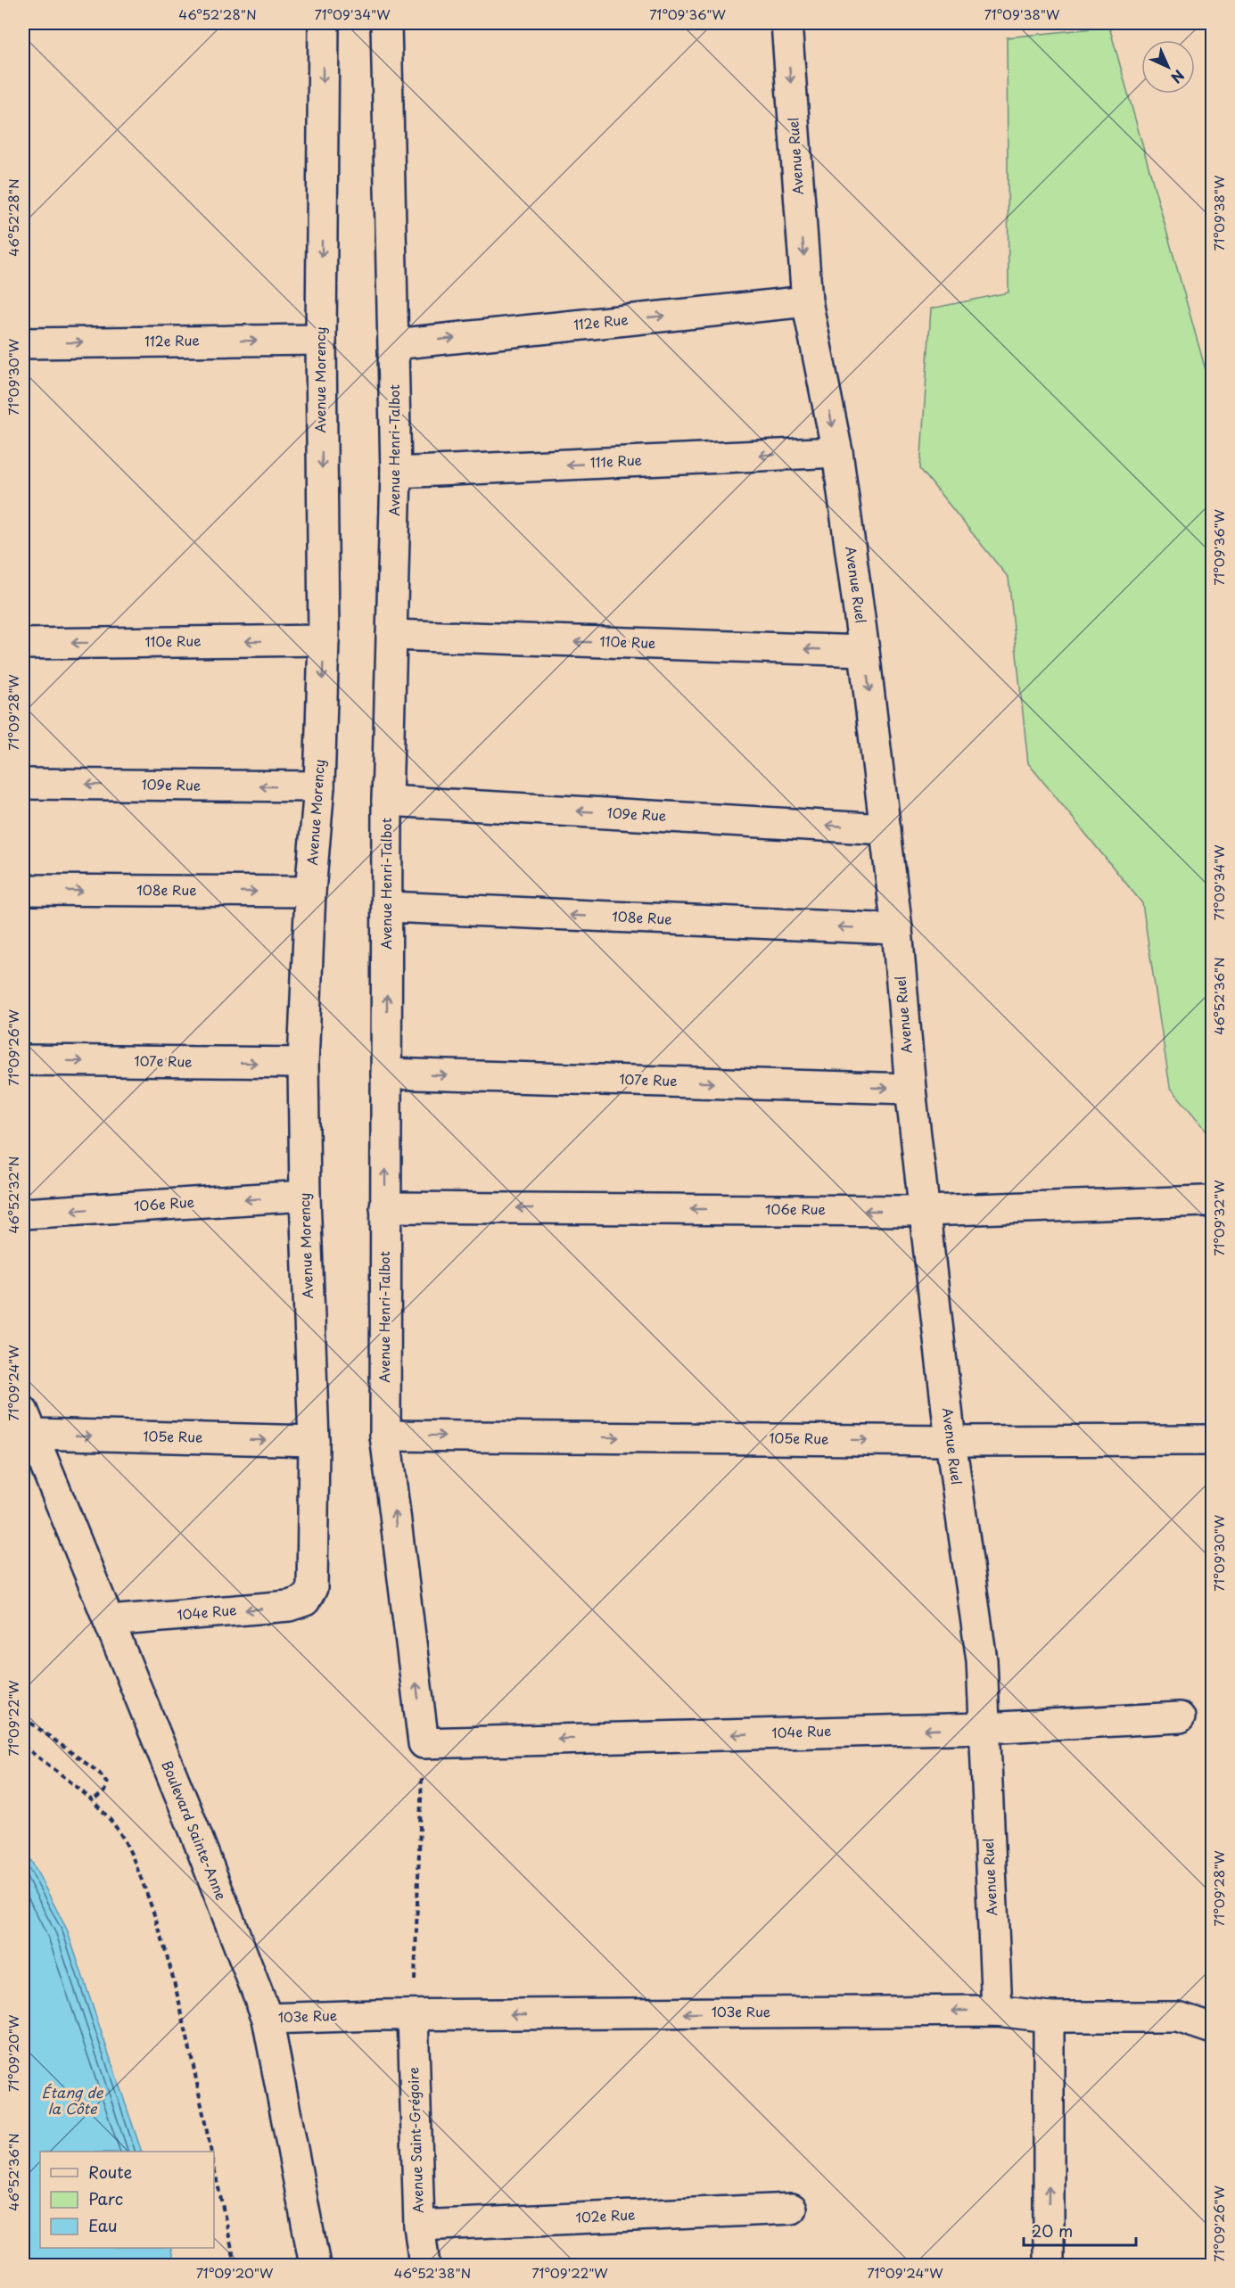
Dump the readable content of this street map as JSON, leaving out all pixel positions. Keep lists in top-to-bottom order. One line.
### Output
{"streets":{"street":["Avenue Ruel","112e Rue","Avenue Morency","Avenue Henri-Talbot","111e Rue","110e Rue","109e Rue","108e Rue","107e Rue","106e Rue","105e Rue","104e Rue","Boulevard Sainte-Anne","103e Rue","Avenue Saint-Grégoire","102e Rue"]},"crossings":[["Avenue Ruel","112e Rue"],["Avenue Ruel","111e Rue"],["Avenue Ruel","110e Rue"],["Avenue Ruel","109e Rue"],["Avenue Ruel","108e Rue"],["Avenue Ruel","107e Rue"],["Avenue Ruel","106e Rue"],["Avenue Ruel","105e Rue"],["Avenue Ruel","104e Rue"],["Avenue Ruel","103e Rue"],["112e Rue","Avenue Morency"],["112e Rue","Avenue Henri-Talbot"],["Avenue Morency","110e Rue"],["Avenue Morency","109e Rue"],["Avenue Morency","108e Rue"],["Avenue Morency","107e Rue"],["Avenue Morency","106e Rue"],["Avenue Morency","105e Rue"],["Avenue Morency","104e Rue"],["Avenue Henri-Talbot","111e Rue"],["Avenue Henri-Talbot","110e Rue"],["Avenue Henri-Talbot","109e Rue"],["Avenue Henri-Talbot","108e Rue"],["Avenue Henri-Talbot","107e Rue"],["Avenue Henri-Talbot","106e Rue"],["Avenue Henri-Talbot","105e Rue"],["Avenue Henri-Talbot","104e Rue"],["105e Rue","Boulevard Sainte-Anne"],["104e Rue","Boulevard Sainte-Anne"],["Boulevard Sainte-Anne","103e Rue"],["103e Rue","Avenue Saint-Grégoire"],["Avenue Saint-Grégoire","102e Rue"]],"one_way":["112e Rue","Avenue Morency","Avenue Henri-Talbot","111e Rue","110e Rue","109e Rue","107e Rue","106e Rue","105e Rue","104e Rue","103e Rue"],"water":["Étang de la Côte"],"legend":["Route","Parc","Eau"],"scale_bar":"20 m","north":"bottom right","coordinates":["46°52'28\"N","71°09'34\"W","71°09'36\"W","71°09'38\"W","71°09'30\"W","71°09'28\"W","46°52'36\"N","71°09'26\"W","46°52'32\"N","71°09'32\"W","71°09'24\"W","71°09'22\"W","71°09'20\"W","46°52'38\"N"]}
